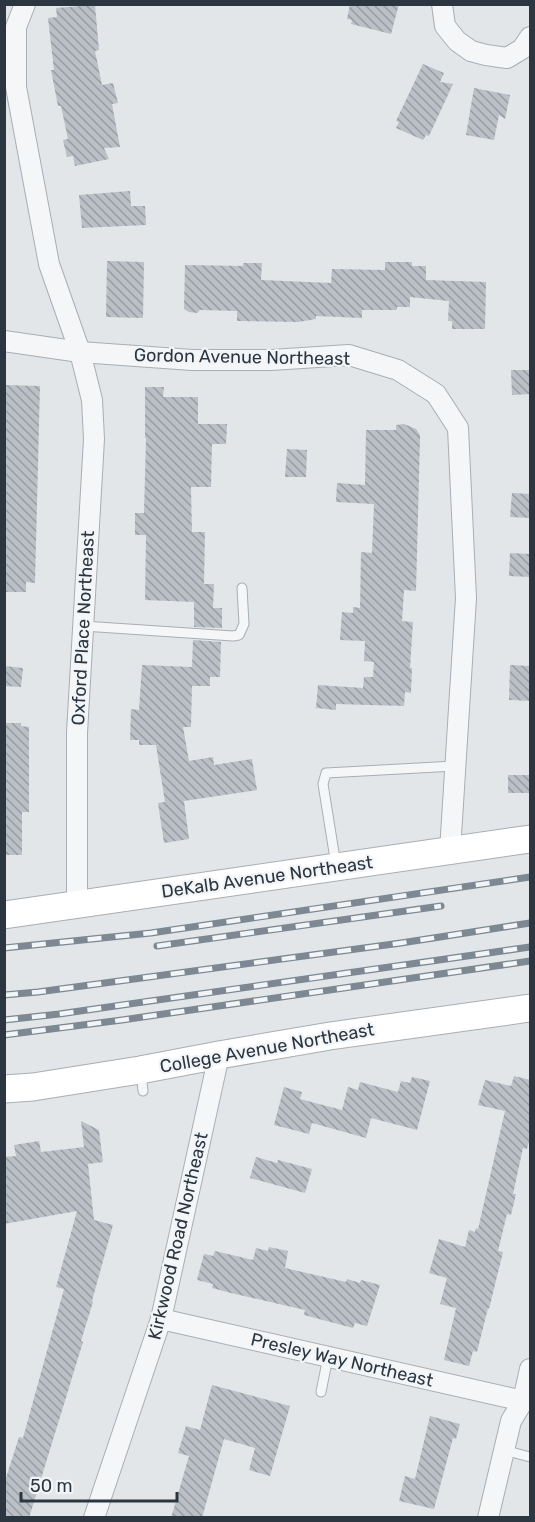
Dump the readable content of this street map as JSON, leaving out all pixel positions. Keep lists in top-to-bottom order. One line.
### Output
{"streets":{"main road":["DeKalb Avenue Northeast","College Avenue Northeast"],"street":["Gordon Avenue Northeast","Oxford Place Northeast","Kirkwood Road Northeast","Presley Way Northeast"]},"crossings":[["Gordon Avenue Northeast","Oxford Place Northeast"],["Gordon Avenue Northeast","DeKalb Avenue Northeast"],["Oxford Place Northeast","DeKalb Avenue Northeast"],["College Avenue Northeast","Kirkwood Road Northeast"],["Kirkwood Road Northeast","Presley Way Northeast"]],"scale_bar":"50 m"}
